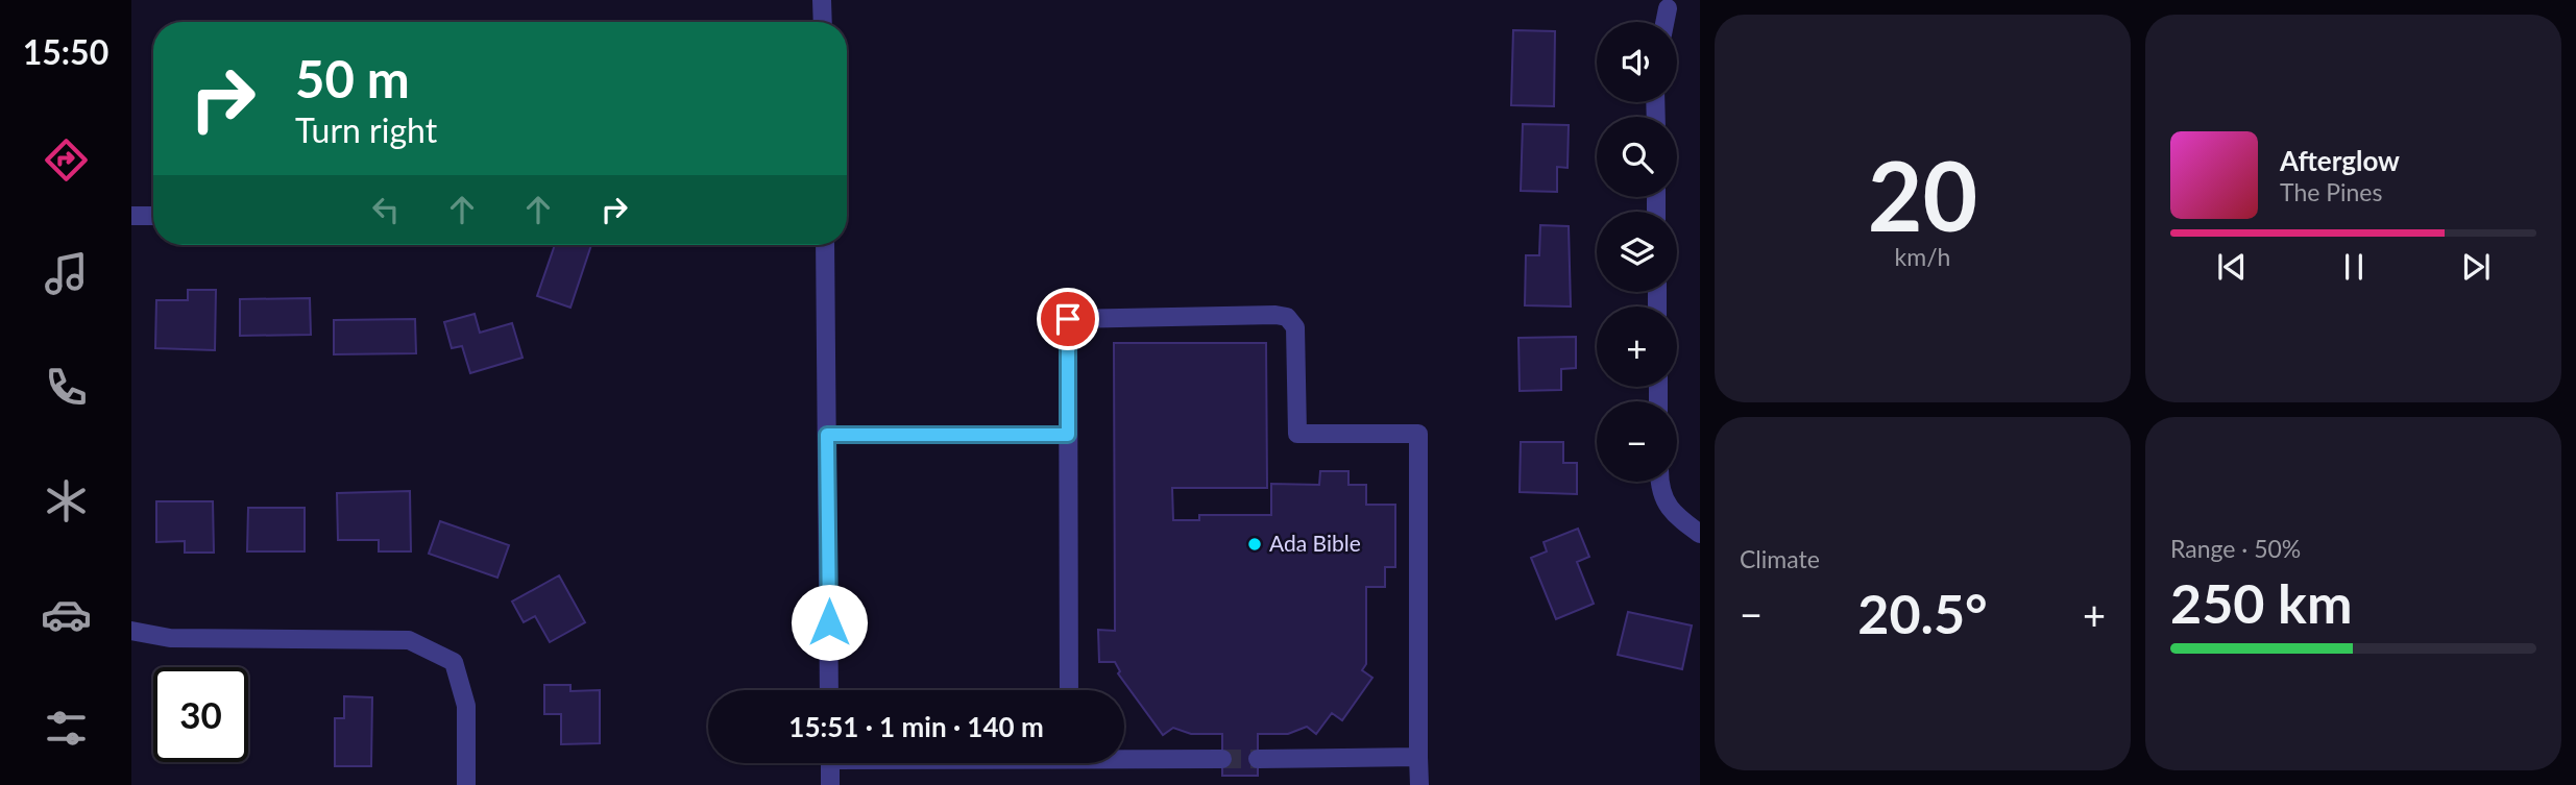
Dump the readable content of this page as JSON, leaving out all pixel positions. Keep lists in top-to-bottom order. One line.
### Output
{"places":["Ada Bible"],"page":{"tabs":"15:50","tile":[["20","km/h"],"Climate",["Range · 50%","250 km"]],"map_buttons":["+","−"],"turn":["50 m","Turn right"],"song":["Afterglow","The Pines"],"heat":["−","20.5°","+"],"limit":"30","trip":"15:51 · 1 min · 140 m"}}
